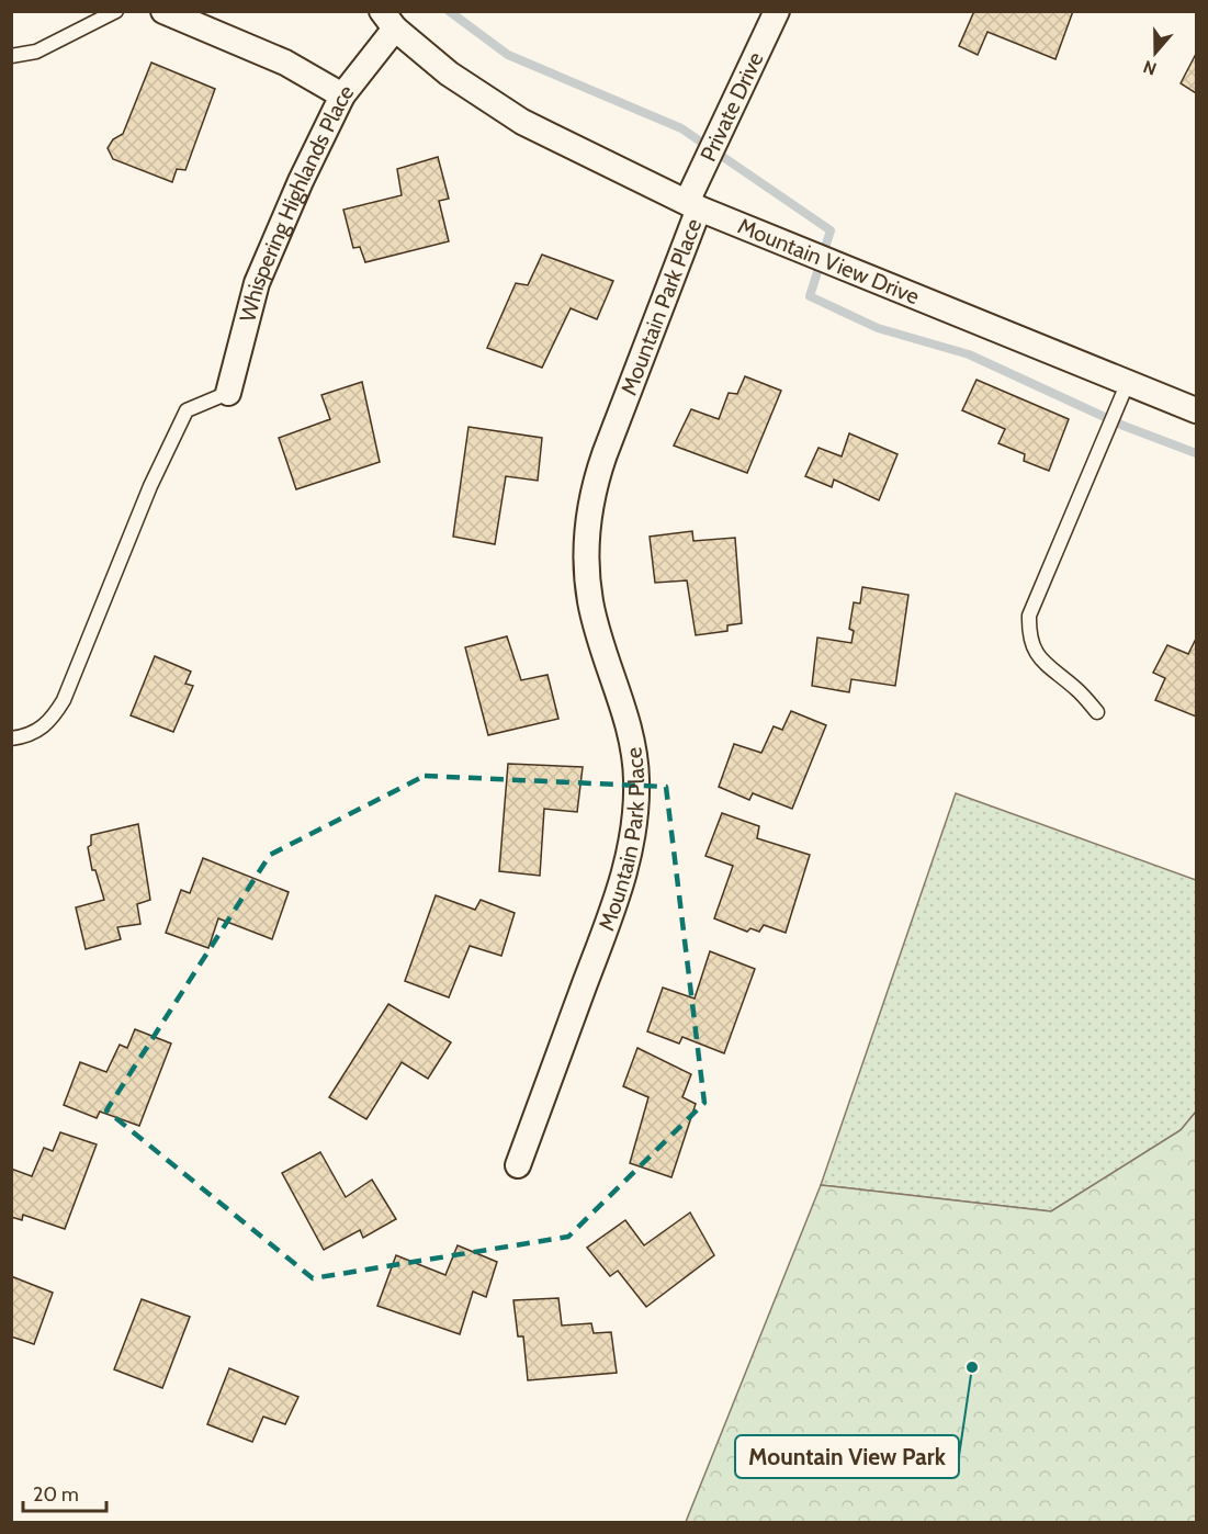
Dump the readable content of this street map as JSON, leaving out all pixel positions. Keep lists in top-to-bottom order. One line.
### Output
{"streets":{"street":["Private Drive","Whispering Highlands Place","Mountain View Drive","Mountain Park Place"]},"crossings":[["Private Drive","Mountain View Drive"],["Private Drive","Mountain Park Place"],["Whispering Highlands Place","Mountain View Drive"],["Mountain View Drive","Mountain Park Place"]],"places":["Mountain View Park"],"scale_bar":"20 m","north":"bottom"}
